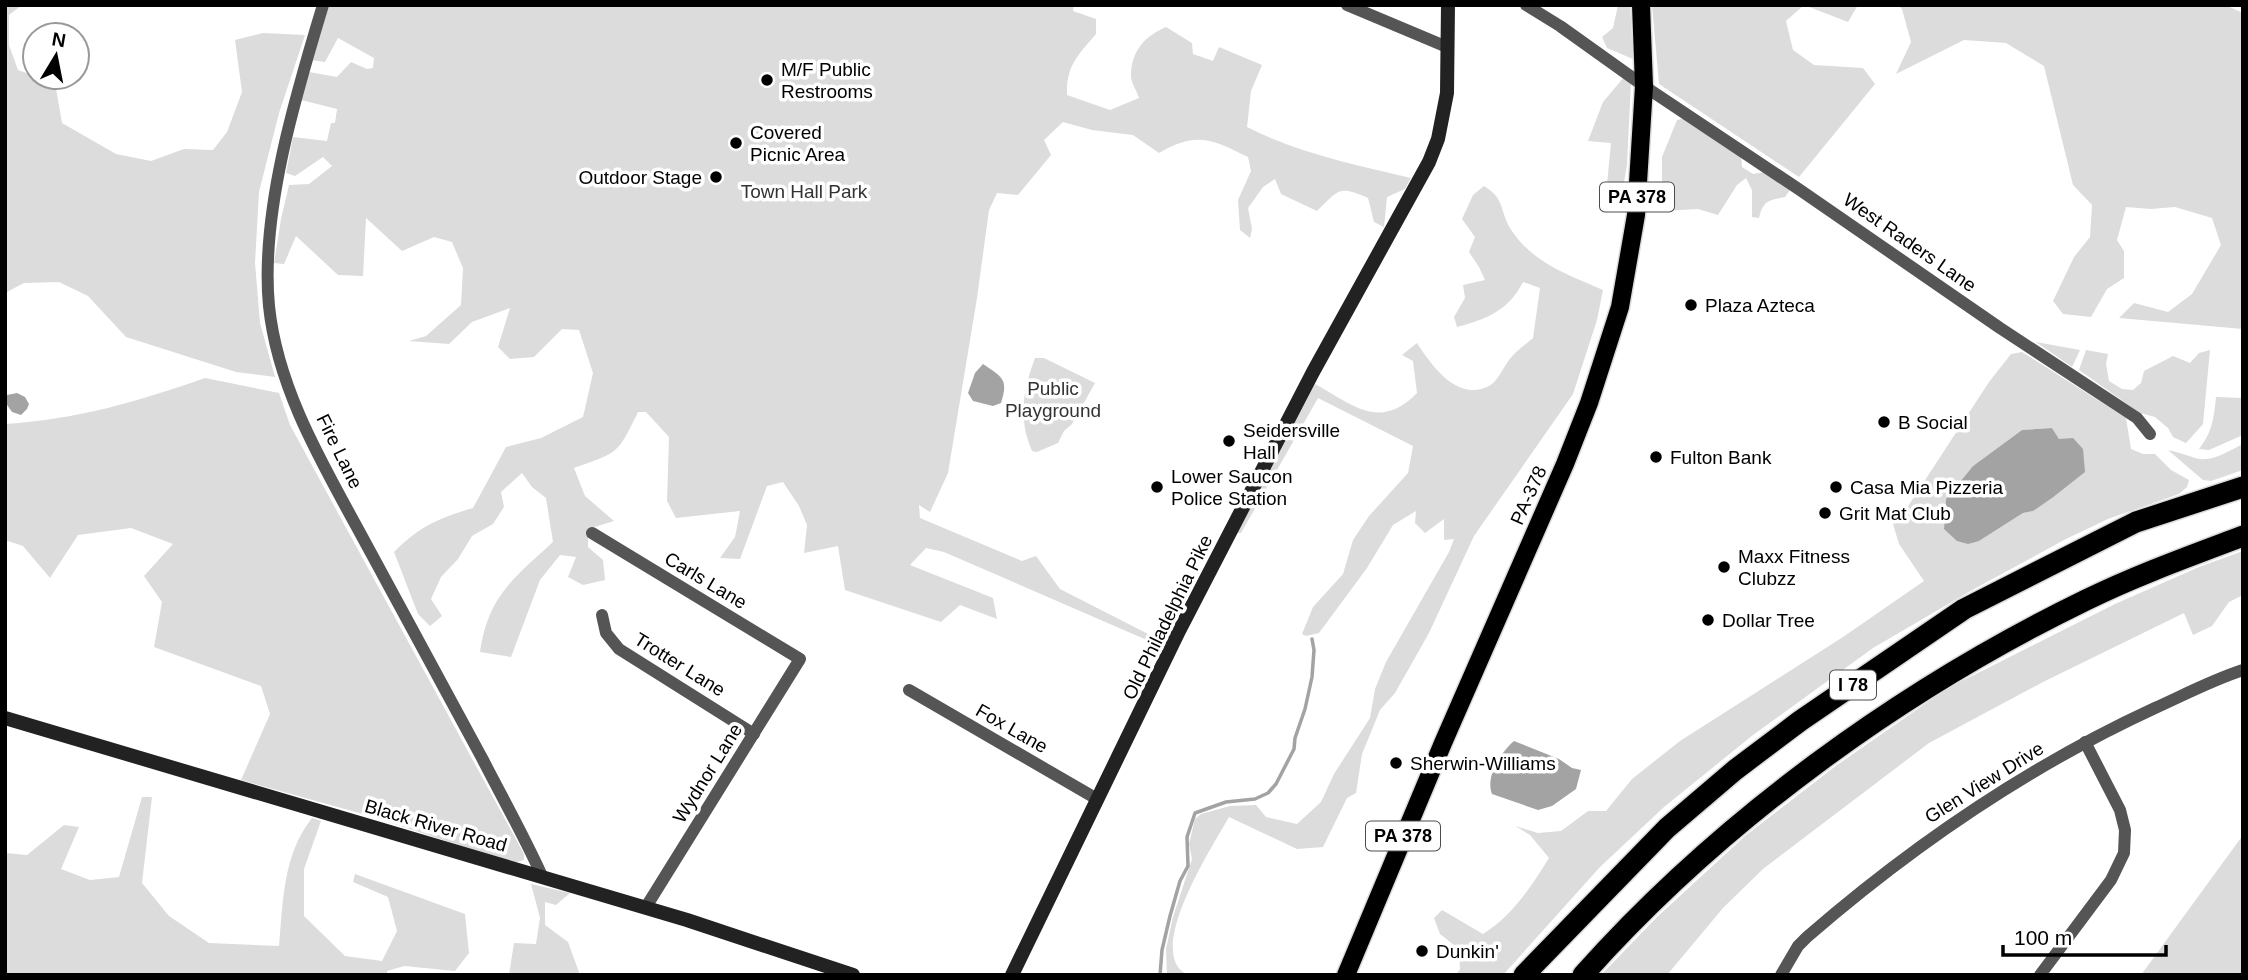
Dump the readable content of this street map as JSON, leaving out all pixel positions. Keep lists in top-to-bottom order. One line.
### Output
{"streets":{"highway":["I 78"],"main road":["PA 378","PA-378"],"street":["West Raders Lane","Fire Lane","Carls Lane","Old Philadelphia Pike","Trotter Lane","Fox Lane","Wydnor Lane","Glen View Drive","Black River Road"]},"crossings":[["West Raders Lane","PA-378"],["Fire Lane","Black River Road"],["Carls Lane","Wydnor Lane"],["Old Philadelphia Pike","Fox Lane"],["Trotter Lane","Wydnor Lane"],["Wydnor Lane","Black River Road"]],"parks":["Town Hall Park","Public Playground"],"places":["M/F Public Restrooms","Covered Picnic Area","Outdoor Stage","Plaza Azteca","B Social","Seidersville Hall","Fulton Bank","Lower Saucon Police Station","Casa Mia Pizzeria","Grit Mat Club","Maxx Fitness Clubzz","Dollar Tree","Sherwin-Williams","Dunkin'"],"scale_bar":"100 m","north":"top"}
